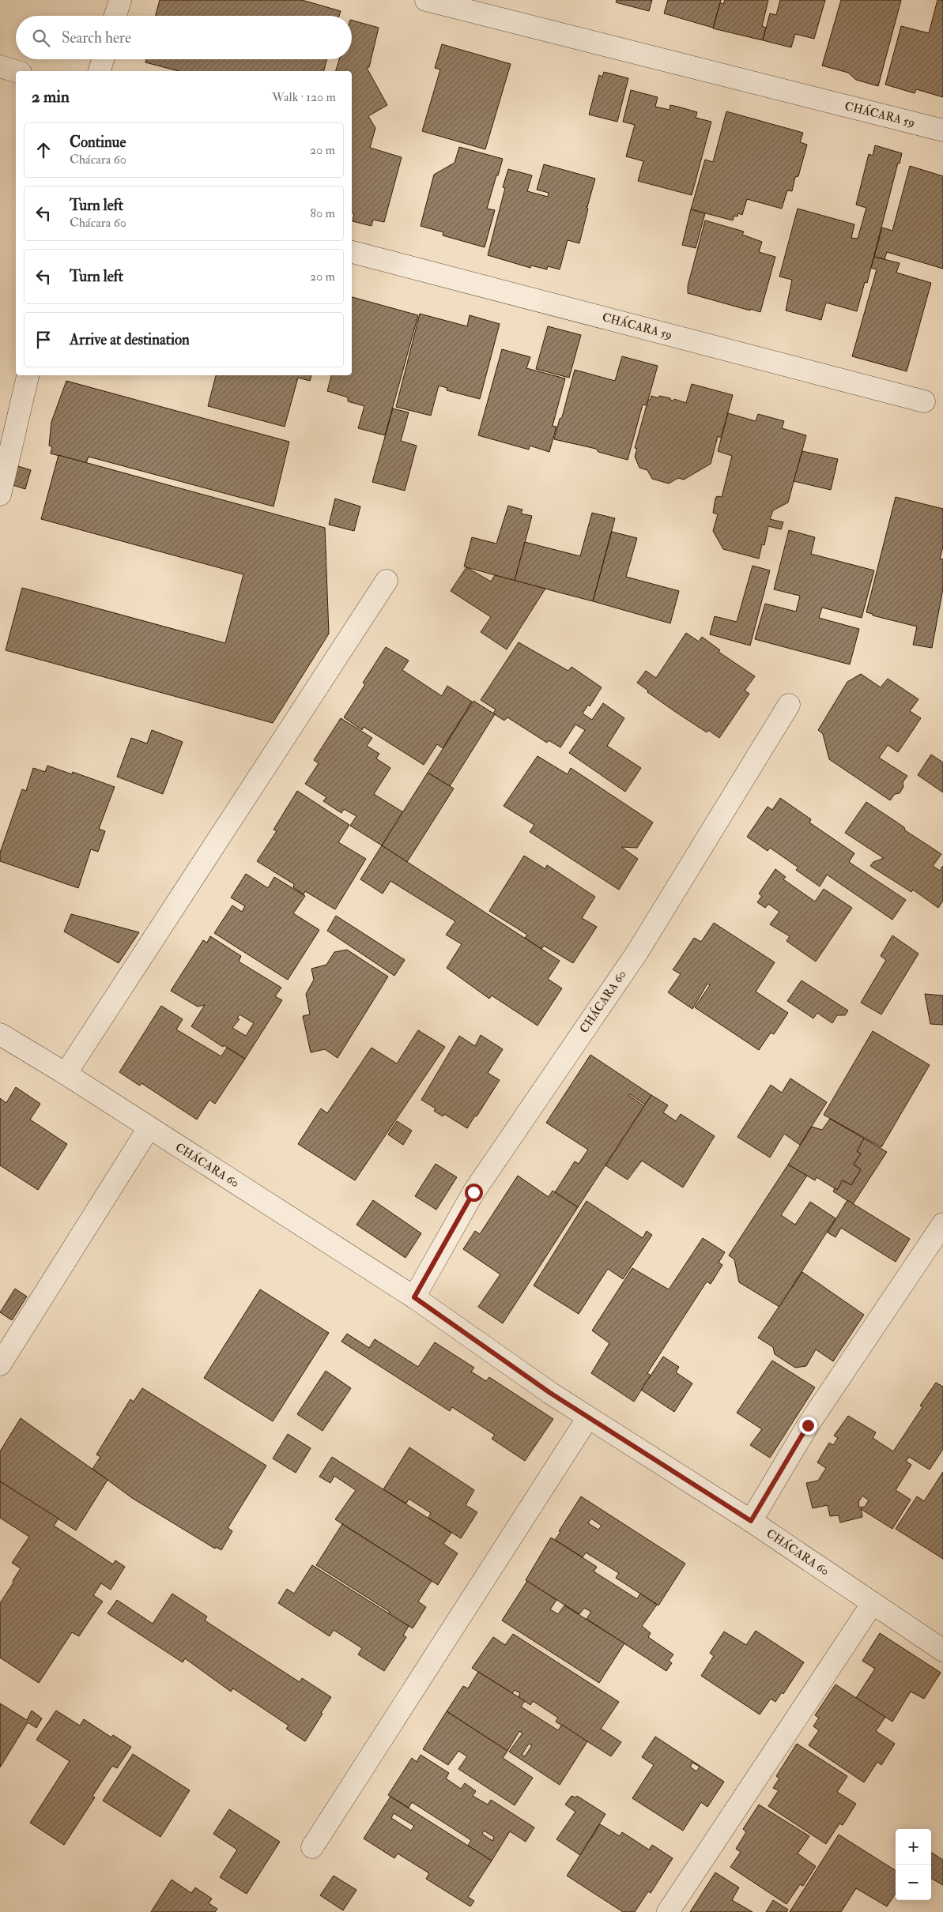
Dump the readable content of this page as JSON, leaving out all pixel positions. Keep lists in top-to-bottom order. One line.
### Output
{"streets":{"street":["CHÁCARA 59","CHÁCARA 60"]},"page":{"search":"Search here","heading":["2 min","Walk · 120 m"],"list":[["Continue","Chácara 60","20 m"],["Turn left","Chácara 60","80 m"],["Turn left","20 m"],"Arrive at destination"],"map_buttons":["+","−"]}}
